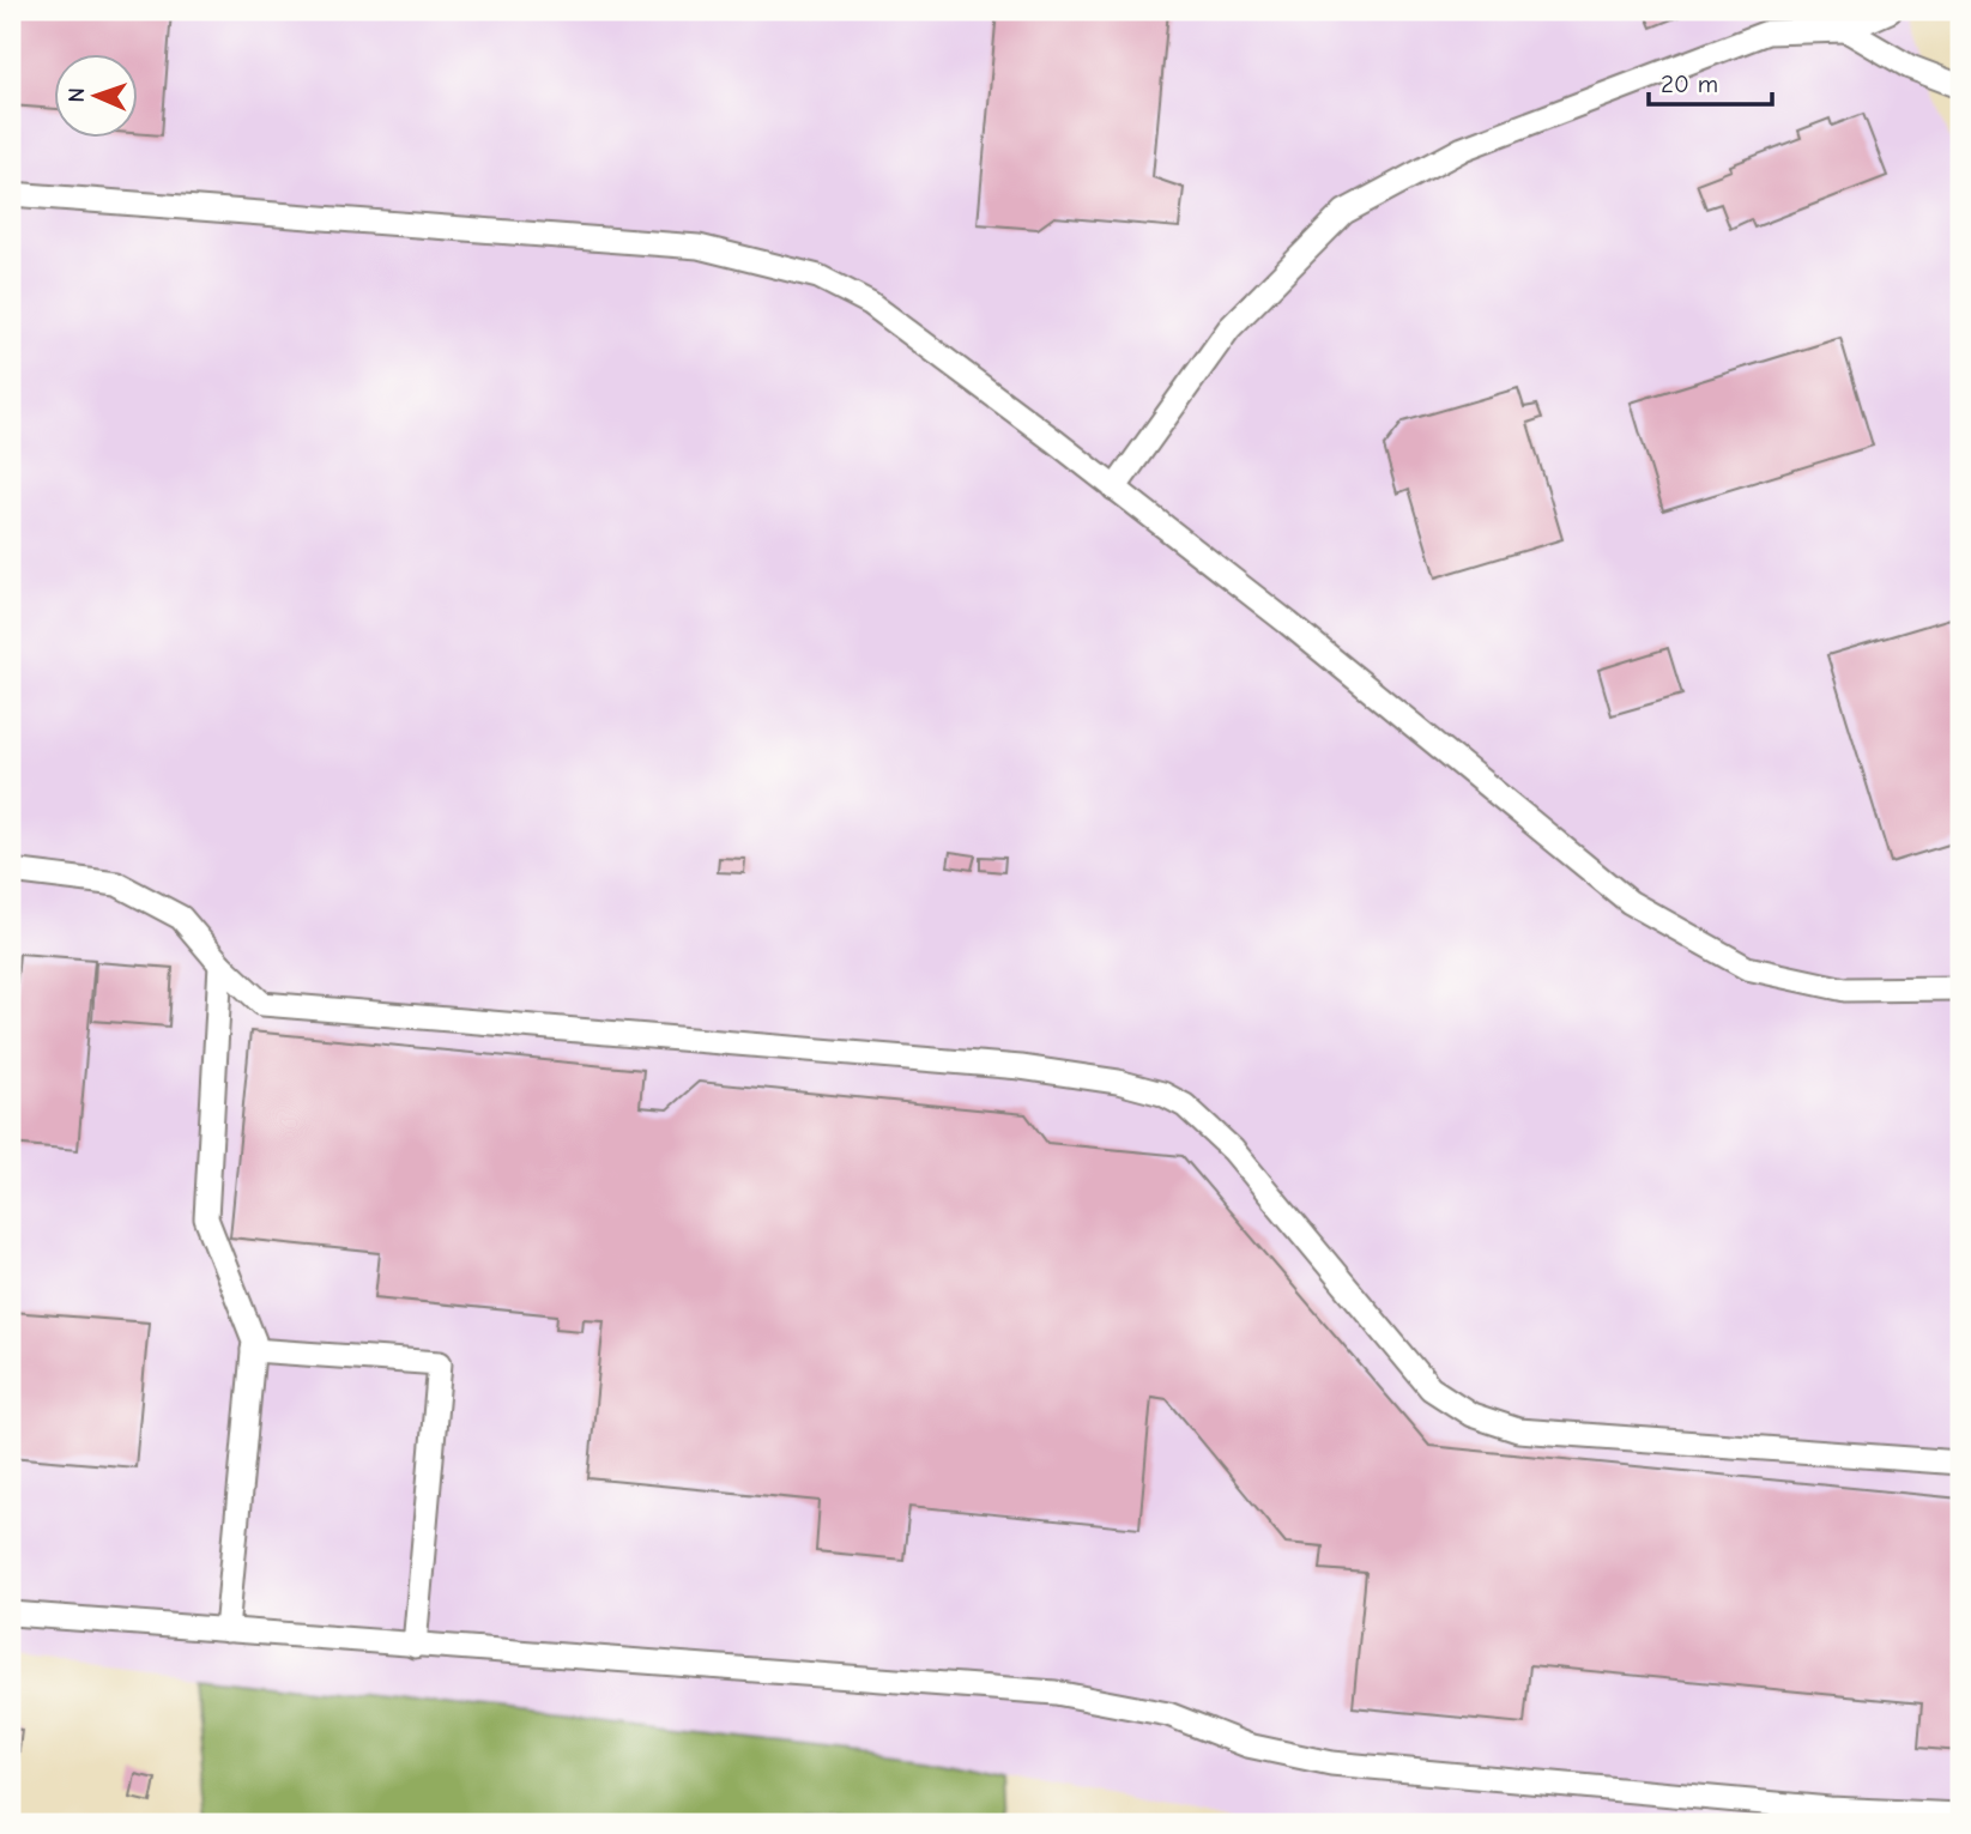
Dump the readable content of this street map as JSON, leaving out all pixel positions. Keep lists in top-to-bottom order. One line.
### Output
{"scale_bar":"20 m","north":"left"}
